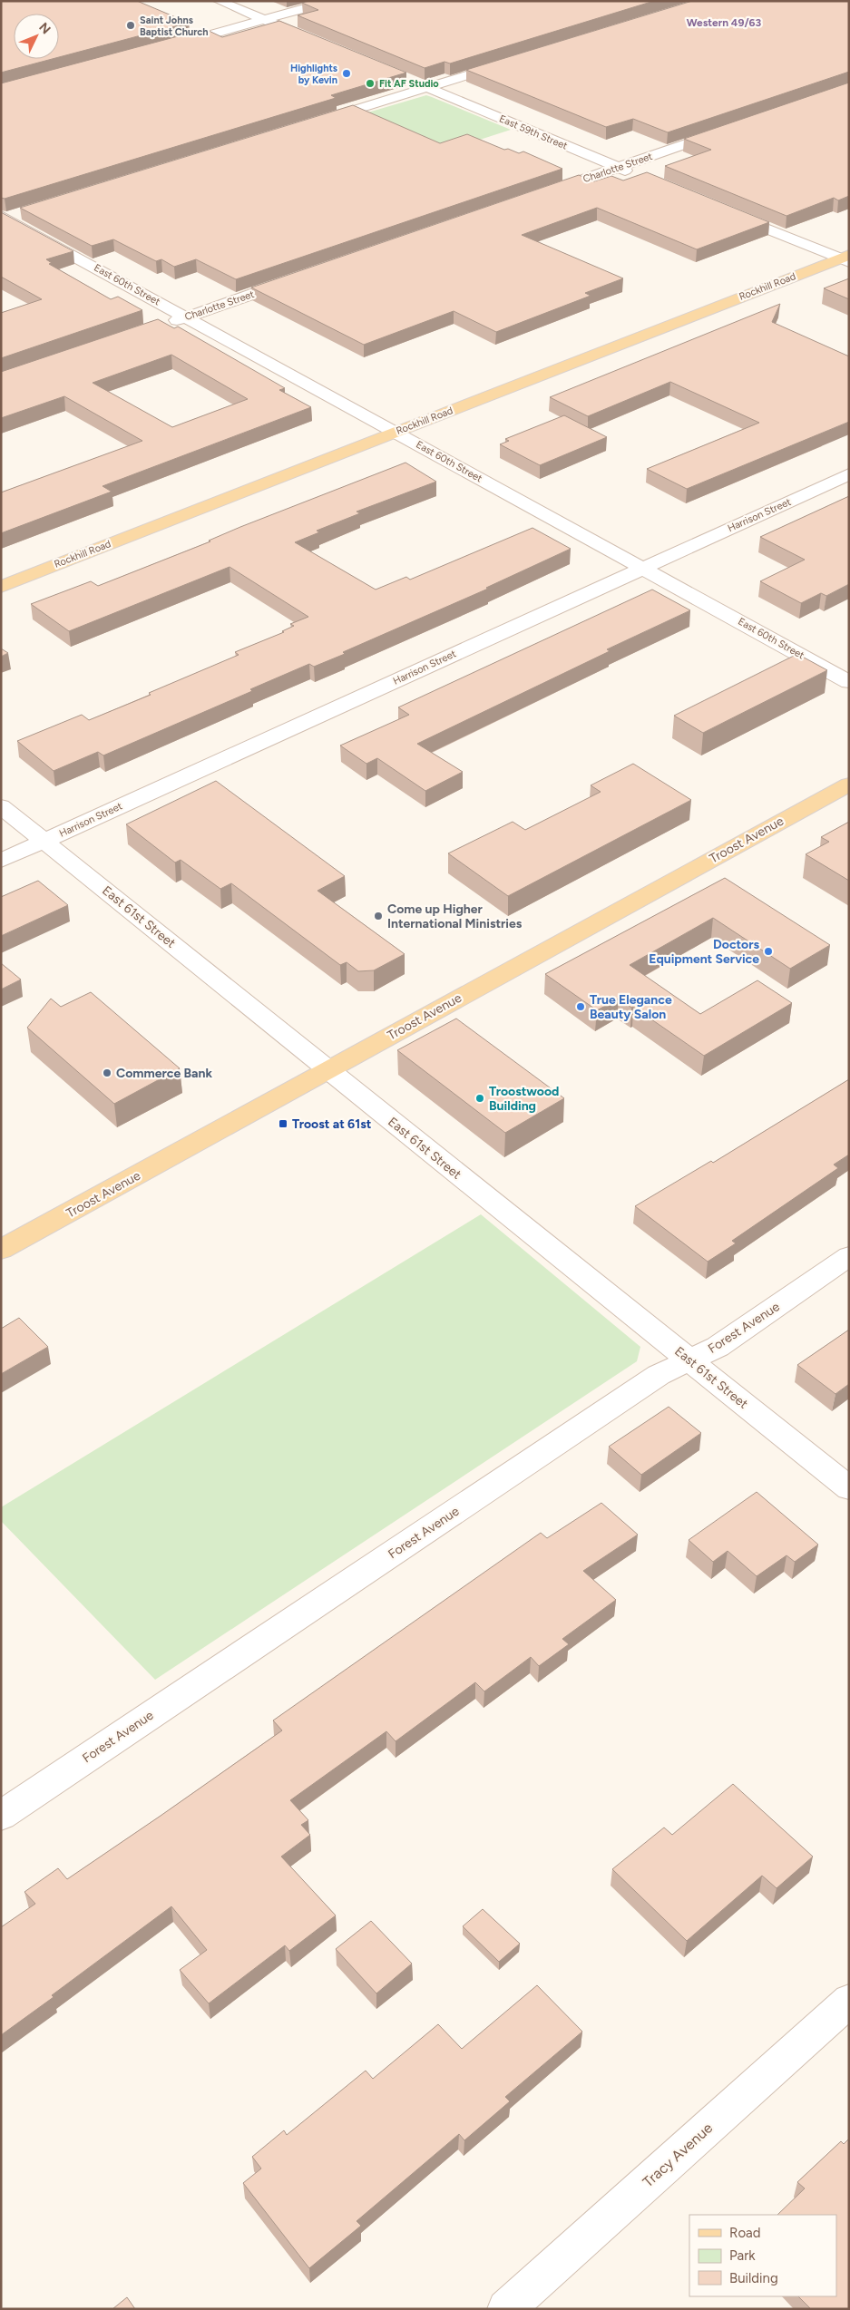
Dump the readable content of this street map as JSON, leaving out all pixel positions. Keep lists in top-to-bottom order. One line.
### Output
{"streets":{"main road":["Rockhill Road","Troost Avenue"],"street":["East 59th Street","Charlotte Street","East 60th Street","Harrison Street","East 61st Street","Forest Avenue","Tracy Avenue"]},"crossings":[["East 59th Street","Charlotte Street"],["Charlotte Street","East 60th Street"],["East 60th Street","Rockhill Road"],["East 60th Street","Harrison Street"],["Harrison Street","East 61st Street"],["Troost Avenue","East 61st Street"],["East 61st Street","Forest Avenue"]],"districts":["Western 49/63"],"places":{"other":["Saint Johns Baptist Church","Highlights by Kevin","Fit AF Studio","Come up Higher International Ministries","Doctors Equipment Service","True Elegance Beauty Salon","Commerce Bank","Troostwood Building"],"transit":["Troost at 61st"]},"legend":["Road","Park","Building"],"north":"top right"}
